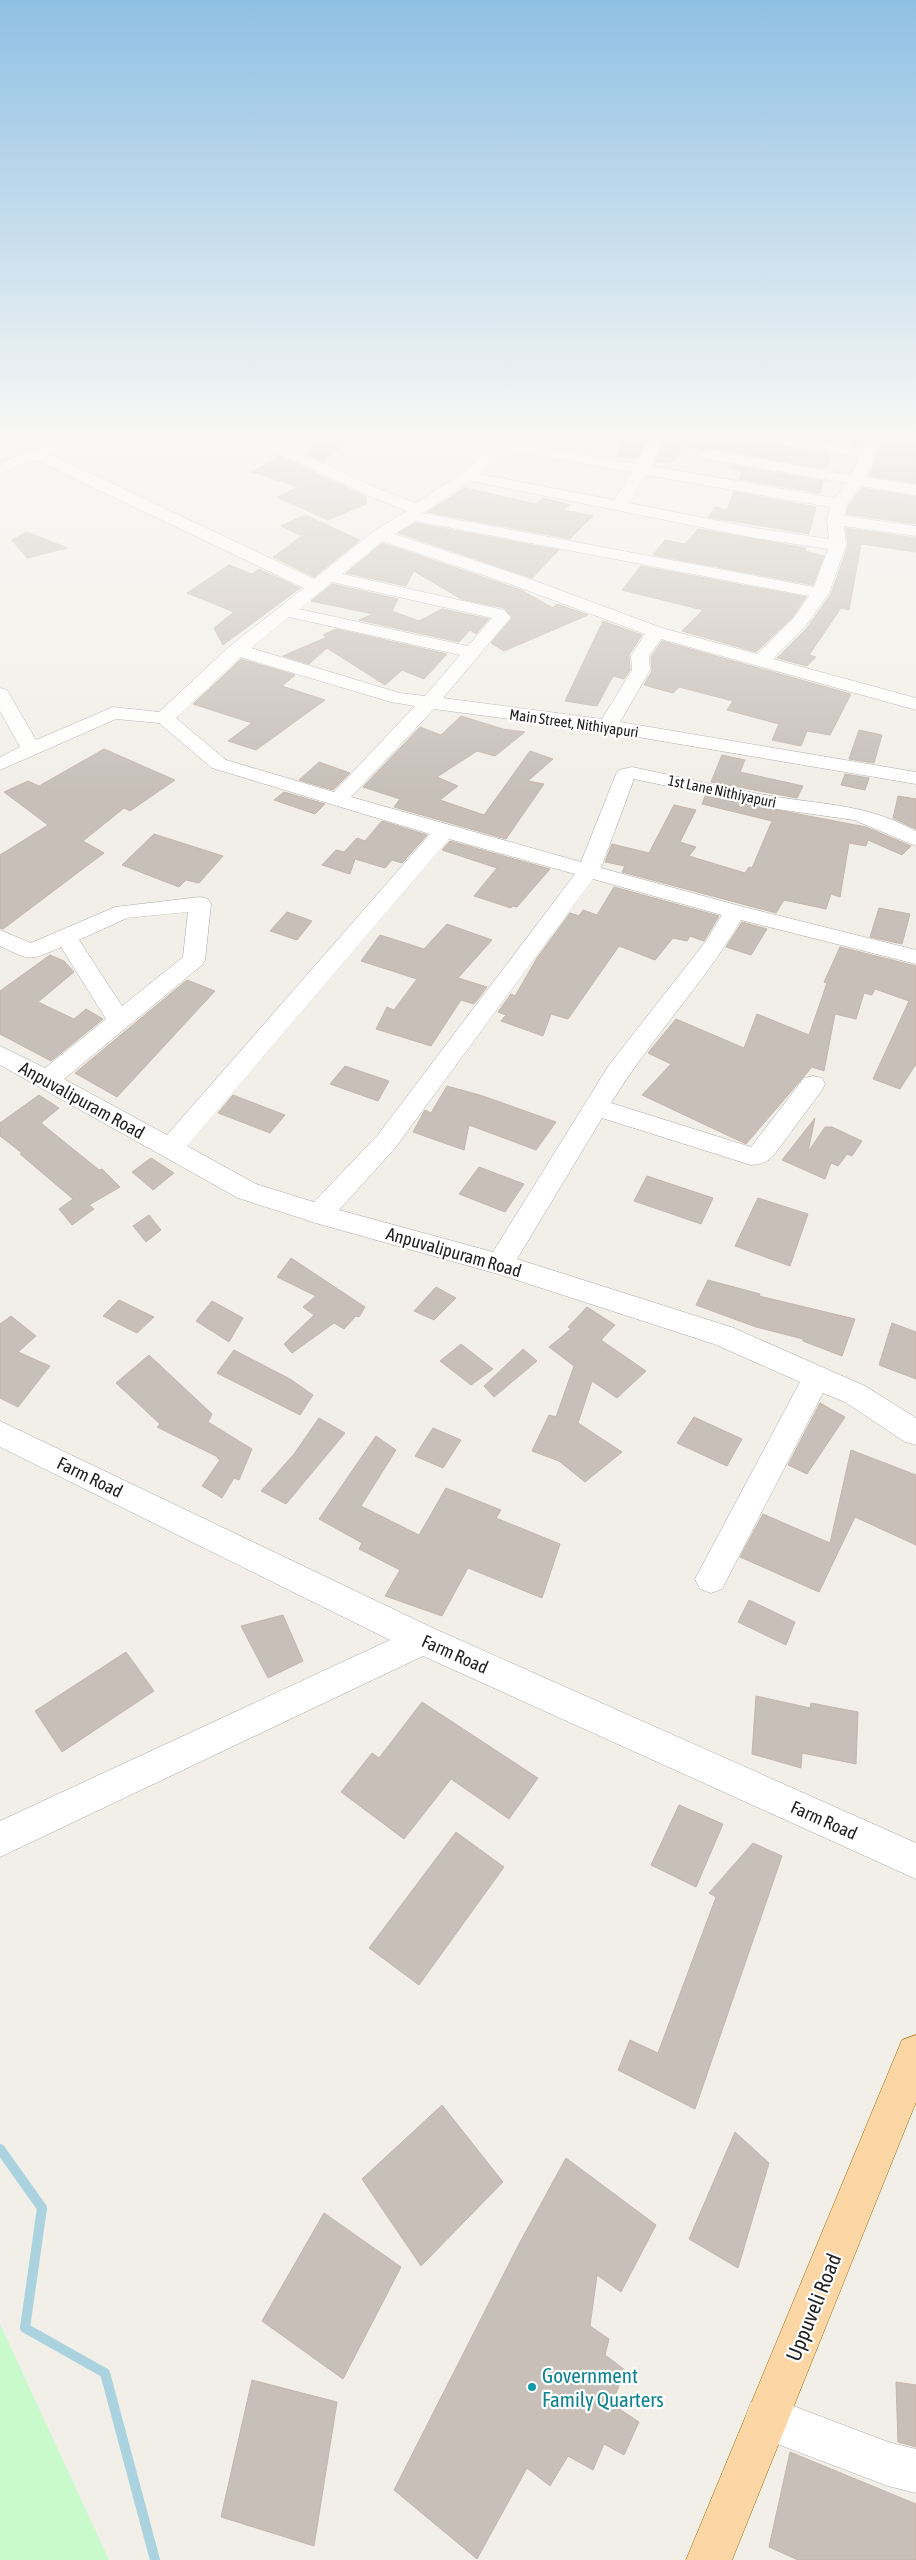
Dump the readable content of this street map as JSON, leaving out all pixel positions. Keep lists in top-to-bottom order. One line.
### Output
{"streets":{"main road":["Uppuveli Road"],"street":["Main Street, Nithiyapuri","1st Lane Nithiyapuri","Anpuvalipuram Road","Farm Road"]},"places":["Government Family Quarters"]}
